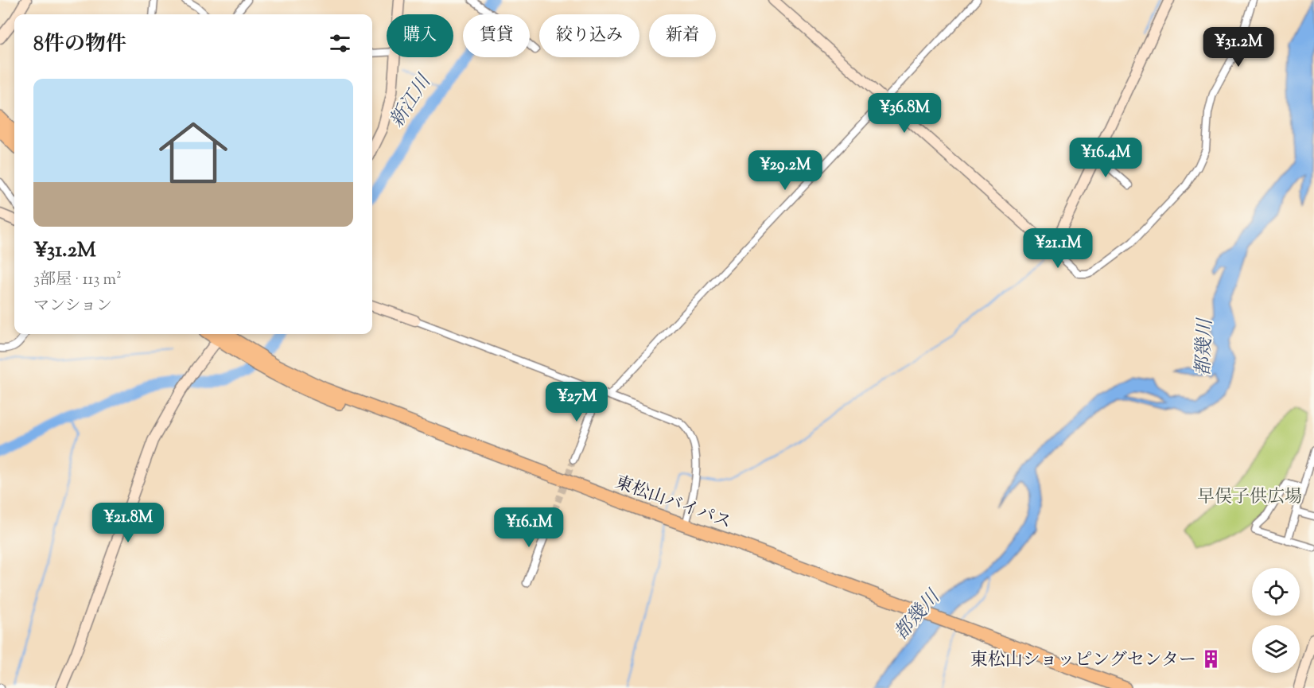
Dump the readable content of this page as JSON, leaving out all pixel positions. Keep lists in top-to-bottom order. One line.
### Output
{"streets":{"highway":["東松山バイパス"]},"water":["新江川","都幾川"],"parks":["早俣子供広場"],"places":{"building":["東松山ショッピングセンター"]},"page":{"chip":["購入","賃貸","絞り込み","新着"],"heading":"8件の物件","price":["¥31.2M","¥36.8M","¥16.4M","¥29.2M","¥21.1M","¥27M","¥21.8M","¥16.1M"],"list":[{"name":"¥31.2M","note":"3部屋 · 113 m² · マンション"}]}}
